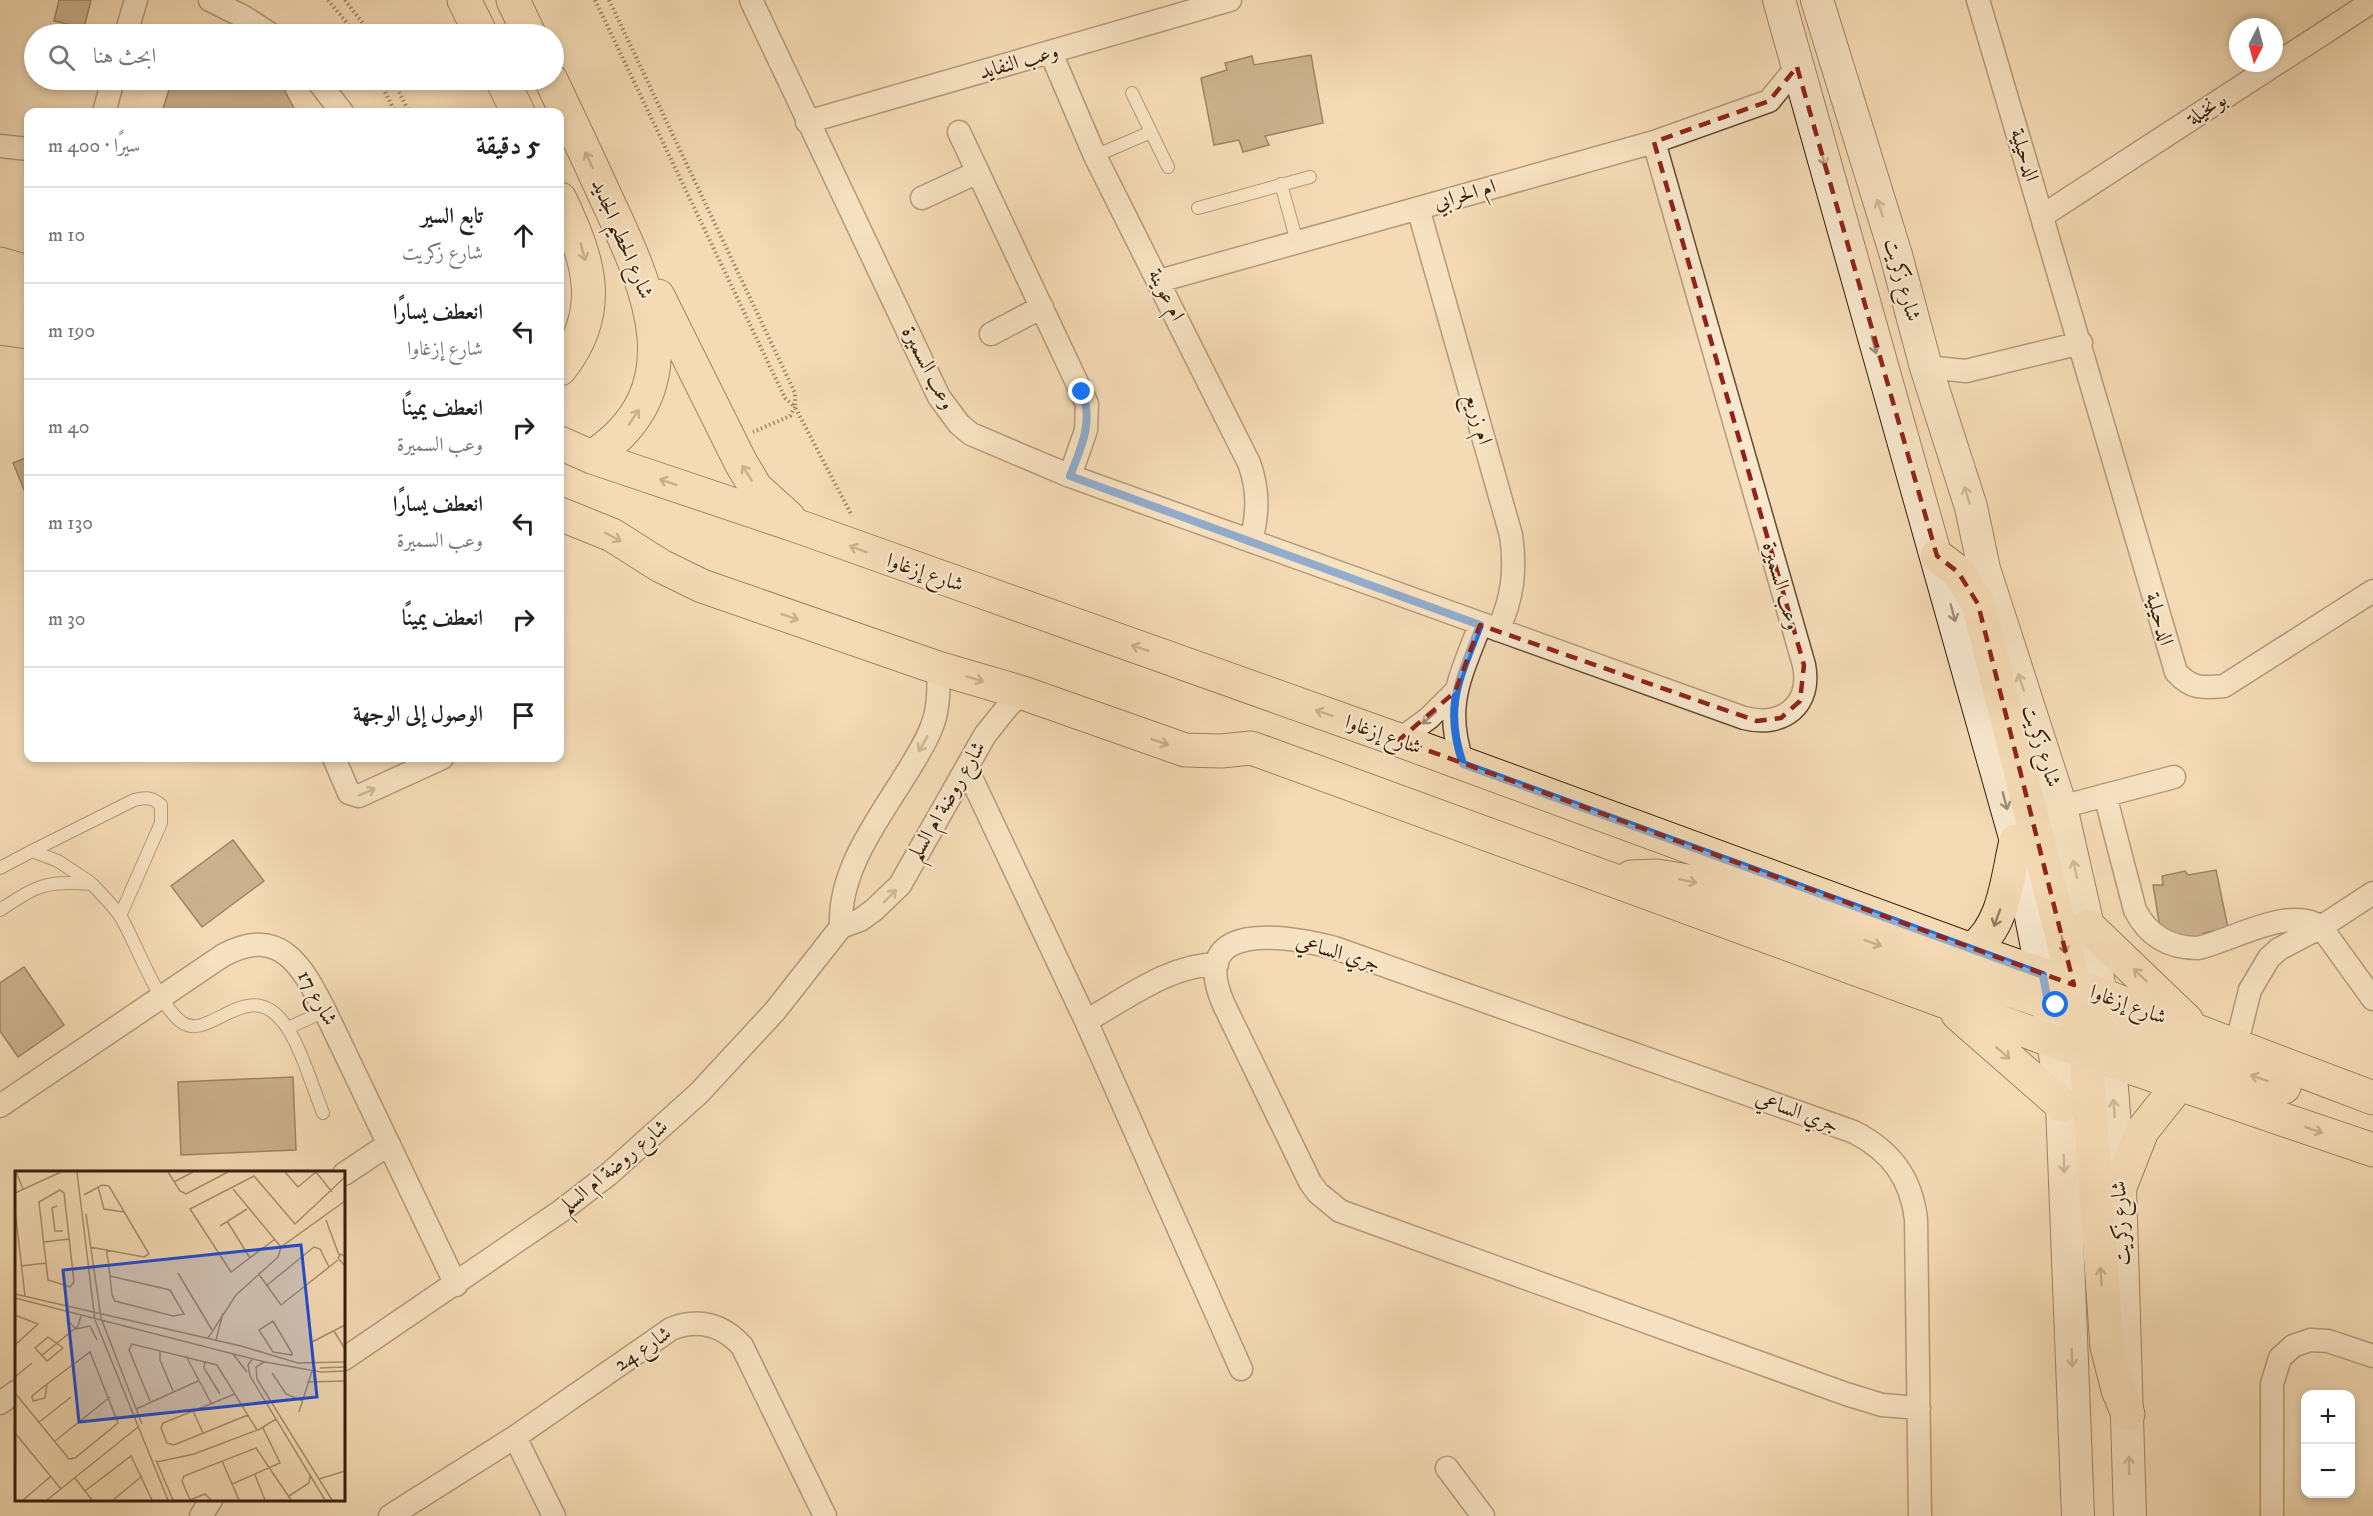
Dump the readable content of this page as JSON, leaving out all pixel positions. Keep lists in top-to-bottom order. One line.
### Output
{"streets":{"main road":["شارع الحطيم الجديد","شارع زكريت","شارع إزغاوا"],"street":["وعب النفايد","بونخيلة","الدحيلية","ام الحرابي","ام عوينة","وعب السميرة","ام زريع","شارع روضة ام السلم","جري الساعي","شارع 17","شارع 24"]},"crossings":[["وعب النفايد","ام عوينة"],["وعب النفايد","وعب السميرة"],["بونخيلة","الدحيلية"],["ام الحرابي","ام عوينة"],["ام الحرابي","وعب السميرة"],["ام الحرابي","ام زريع"],["شارع الحطيم الجديد","شارع إزغاوا"],["شارع زكريت","شارع إزغاوا"],["ام عوينة","وعب السميرة"],["وعب السميرة","ام زريع"],["شارع إزغاوا","شارع روضة ام السلم"],["شارع روضة ام السلم","شارع 17"]],"north":"bottom","page":{"search":"ابحث هنا","heading":["5 دقيقة","سيرًا · 400 m"],"list":[["تابع السير","شارع زكريت","10 m"],["انعطف يسارًا","شارع إزغاوا","190 m"],["انعطف يمينًا","وعب السميرة","40 m"],["انعطف يسارًا","وعب السميرة","130 m"],["انعطف يمينًا","30 m"],"الوصول إلى الوجهة"],"map_buttons":["+","−"]}}
